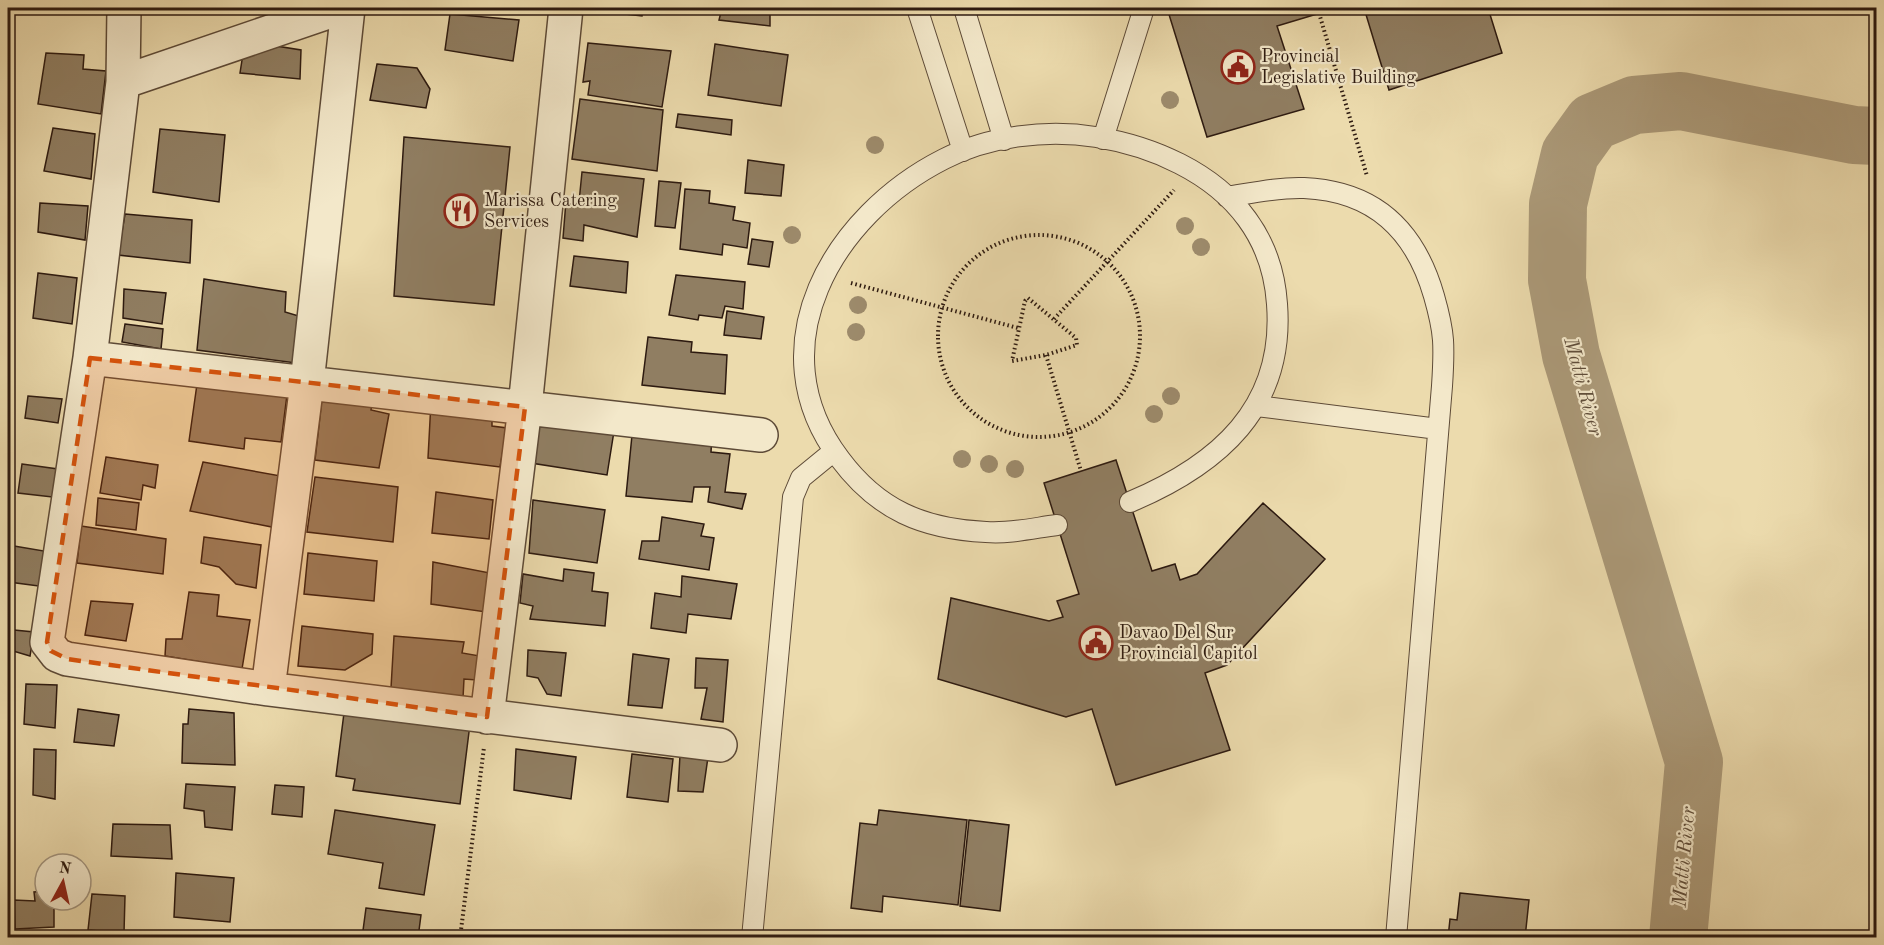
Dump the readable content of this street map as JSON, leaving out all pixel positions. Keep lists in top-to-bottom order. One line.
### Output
{"water":["Matti River"],"places":{"public building":["Provincial Legislative Building","Davao Del Sur Provincial Capitol"],"restaurant":["Marissa Catering Services"]},"north":"top"}
